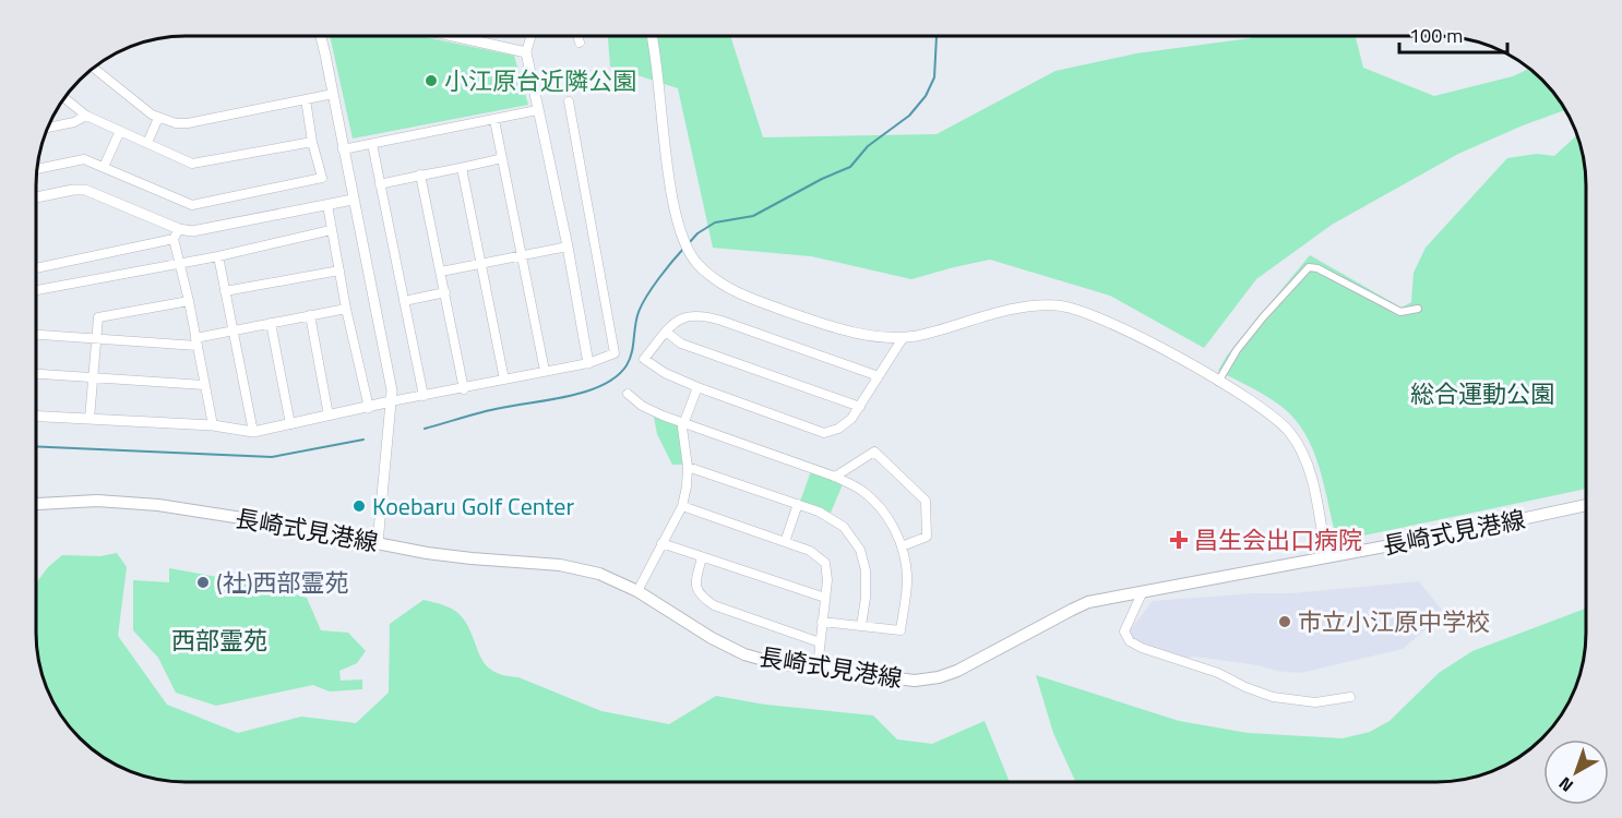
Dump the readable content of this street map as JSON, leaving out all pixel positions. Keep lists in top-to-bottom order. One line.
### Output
{"streets":{"main road":["長崎式見港線"]},"parks":["総合運動公園","西部霊苑"],"places":{"other":["小江原台近隣公園","Koebaru Golf Center","(社)西部霊苑","市立小江原中学校"],"health":["昌生会出口病院"]},"scale_bar":"100 m","north":"bottom left"}
